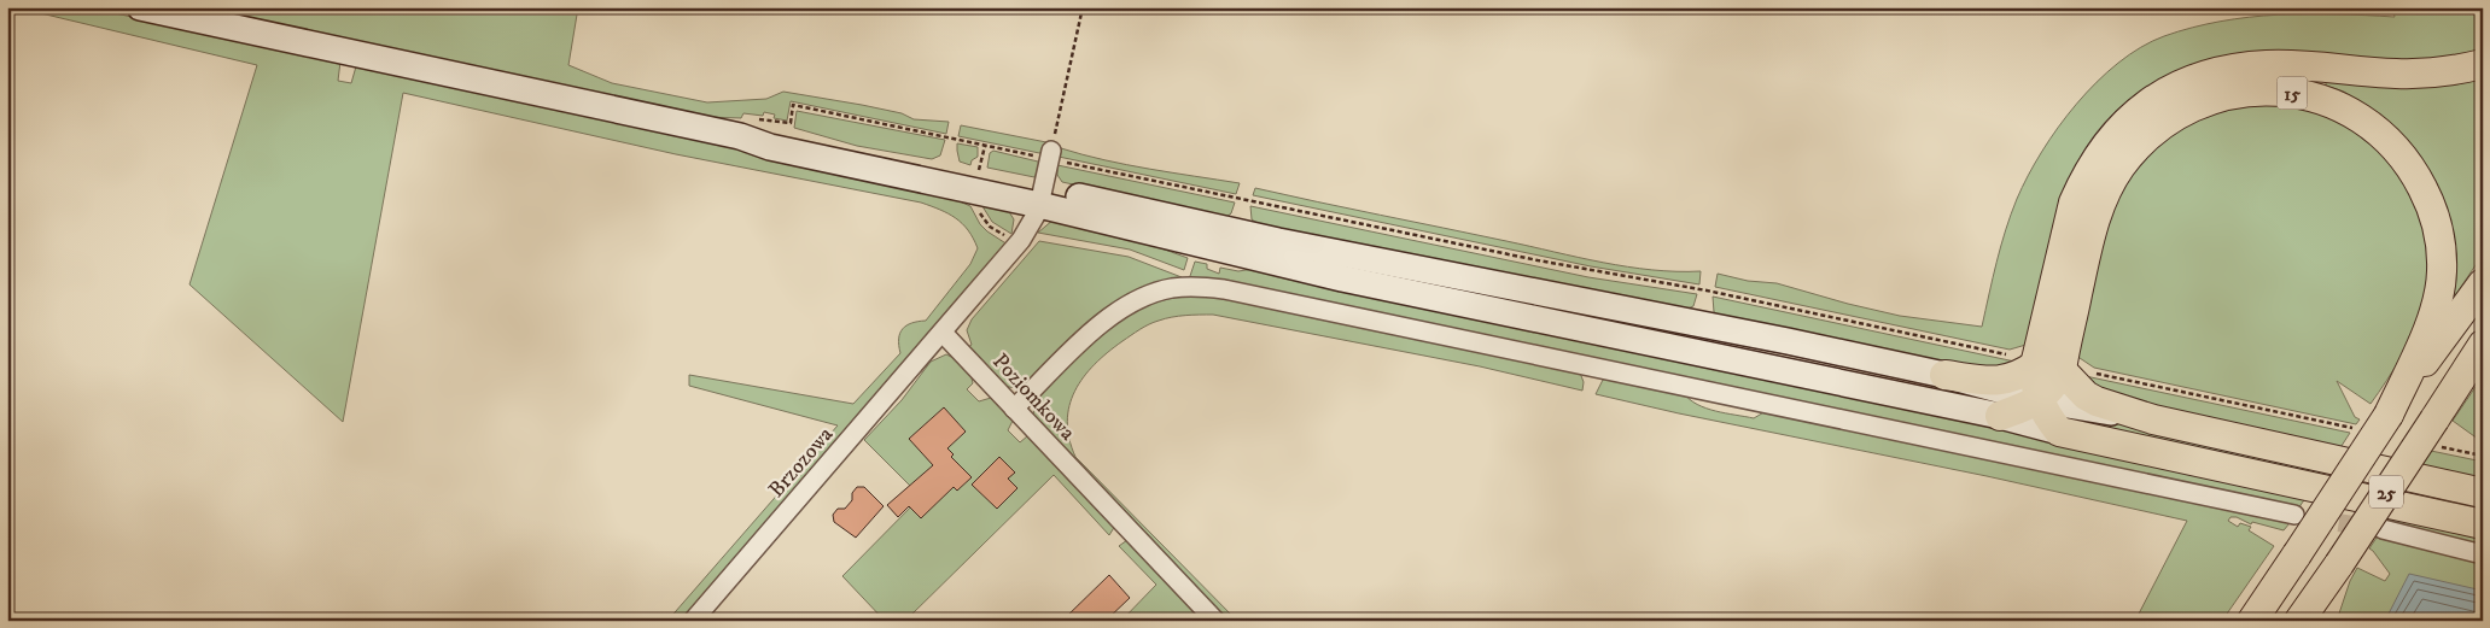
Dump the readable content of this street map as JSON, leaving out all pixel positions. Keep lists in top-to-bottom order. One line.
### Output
{"streets":{"main road":["15","25"],"street":["Poziomkowa","Brzozowa"]},"crossings":[["Poziomkowa","Brzozowa"]]}
